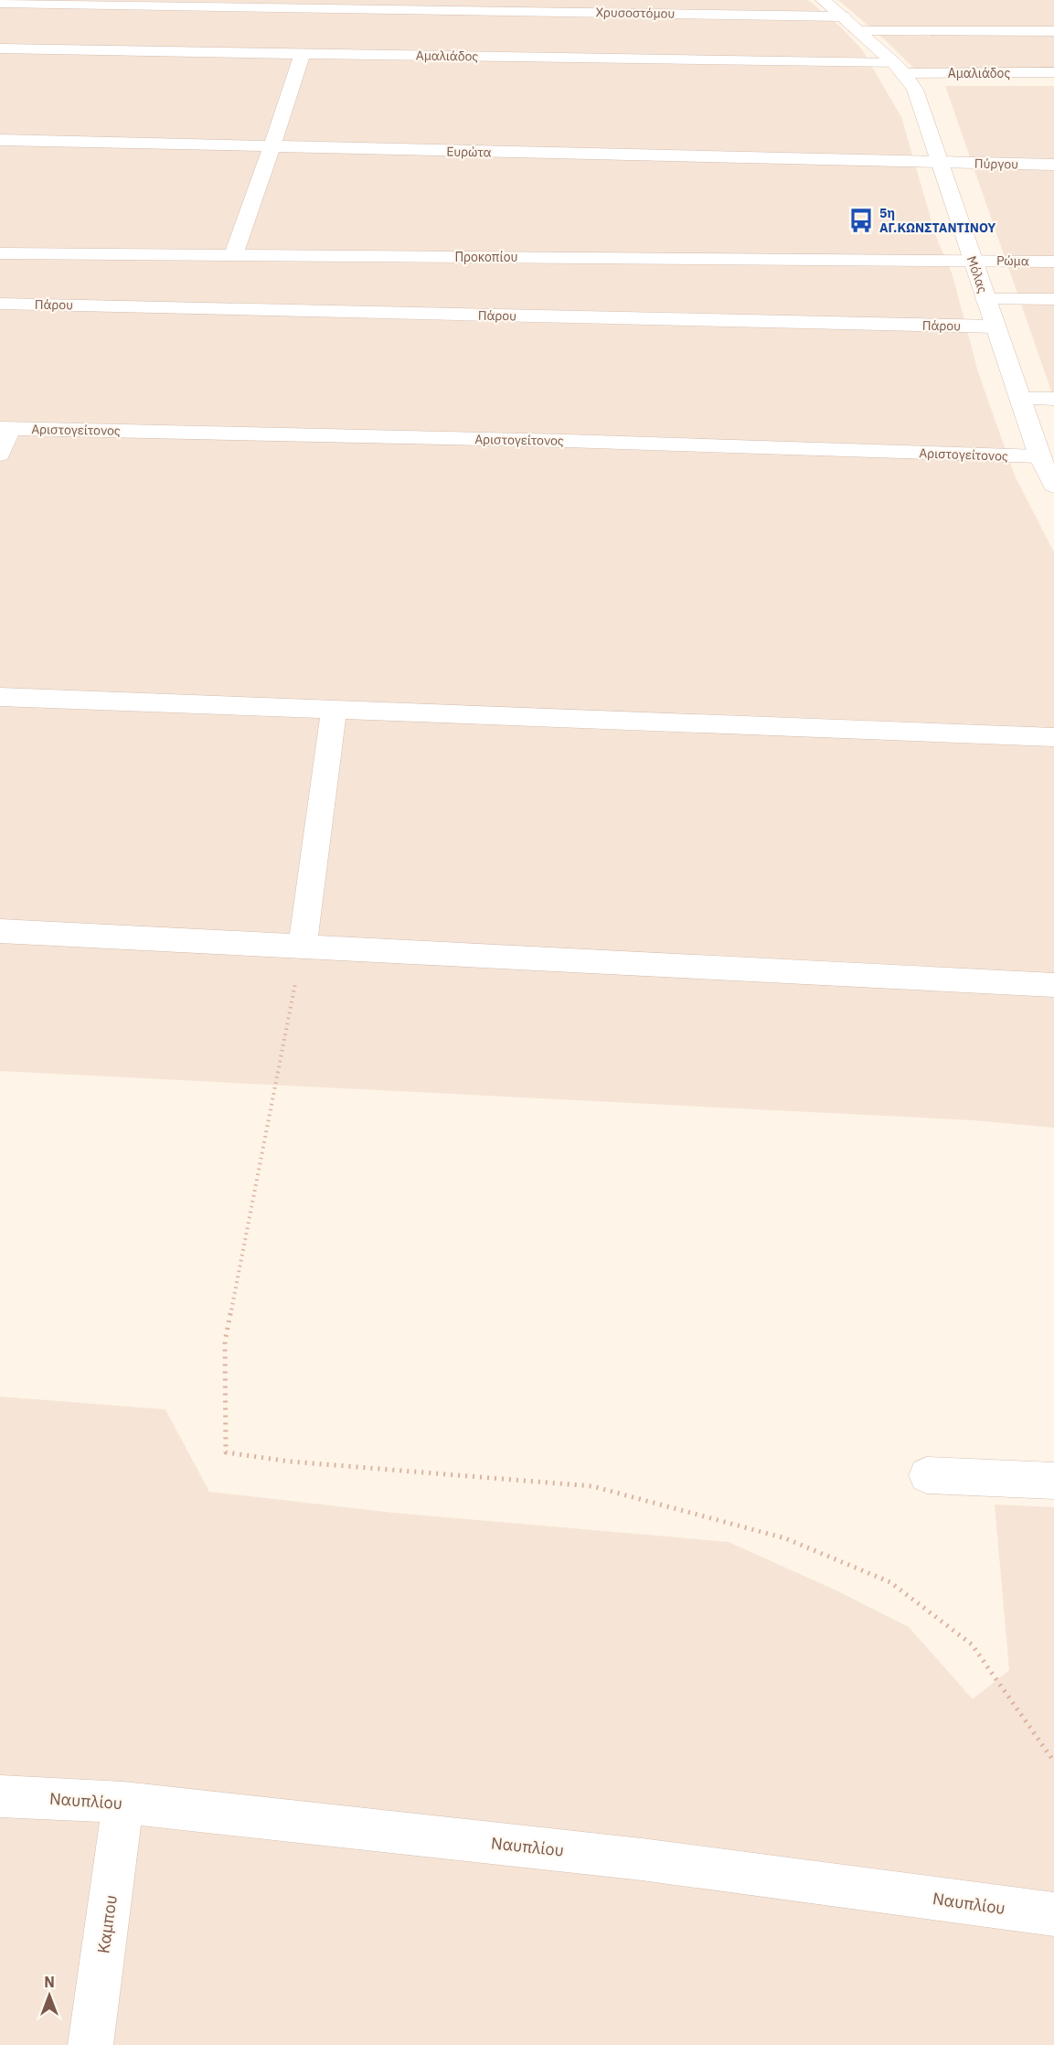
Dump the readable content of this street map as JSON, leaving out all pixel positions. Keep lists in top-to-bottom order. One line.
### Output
{"streets":{"street":["Χρυσοστόμου","Αμαλιάδος","Ευρώτα","Πύργου","Προκοπίου","Ρώμα","Μόλας","Πάρου","Αριστογείτονος","Ναυπλίου","Καμπου"]},"crossings":[["Χρυσοστόμου","Μόλας"],["Αμαλιάδος","Μόλας"],["Ευρώτα","Πύργου"],["Ευρώτα","Μόλας"],["Πύργου","Μόλας"],["Προκοπίου","Ρώμα"],["Προκοπίου","Μόλας"],["Ρώμα","Μόλας"],["Μόλας","Πάρου"],["Μόλας","Αριστογείτονος"],["Ναυπλίου","Καμπου"]],"places":{"bus stop":["5η ΑΓ.ΚΩΝΣΤΑΝΤΙΝΟΥ"]},"north":"top"}
